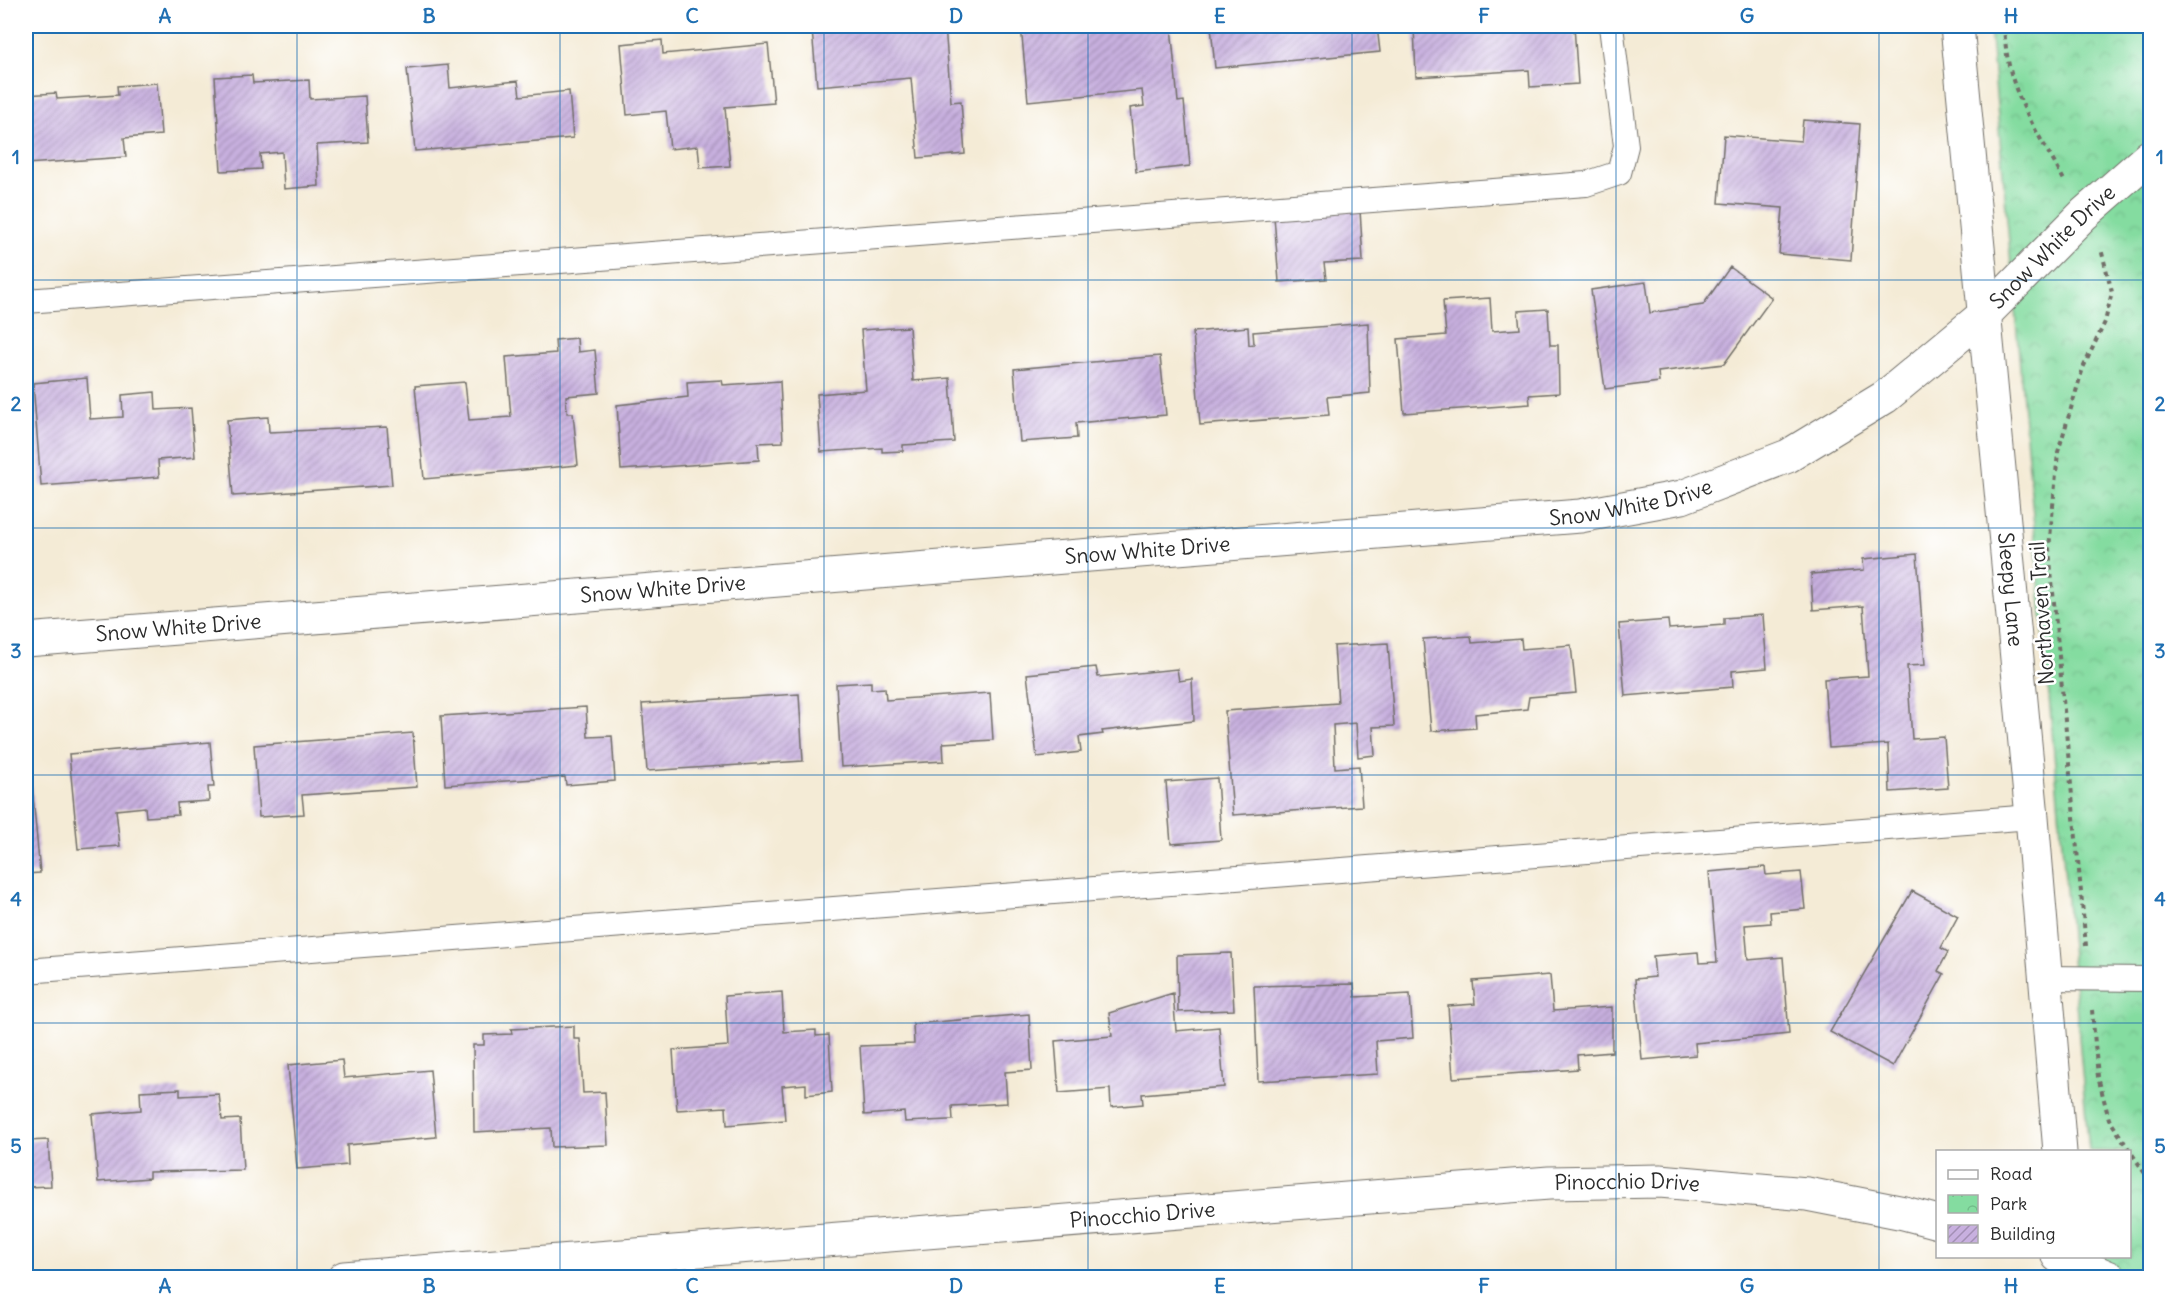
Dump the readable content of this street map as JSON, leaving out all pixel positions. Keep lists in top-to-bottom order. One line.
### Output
{"streets":{"street":["Snow White Drive","Sleepy Lane","Pinocchio Drive"],"path":["Northaven Trail"]},"crossings":[["Snow White Drive","Sleepy Lane"],["Snow White Drive","Northaven Trail"]],"legend":["Road","Park","Building"],"grid":{"columns":["A","B","C","D","E","F","G","H"],"rows":["1","2","3","4","5"]}}
